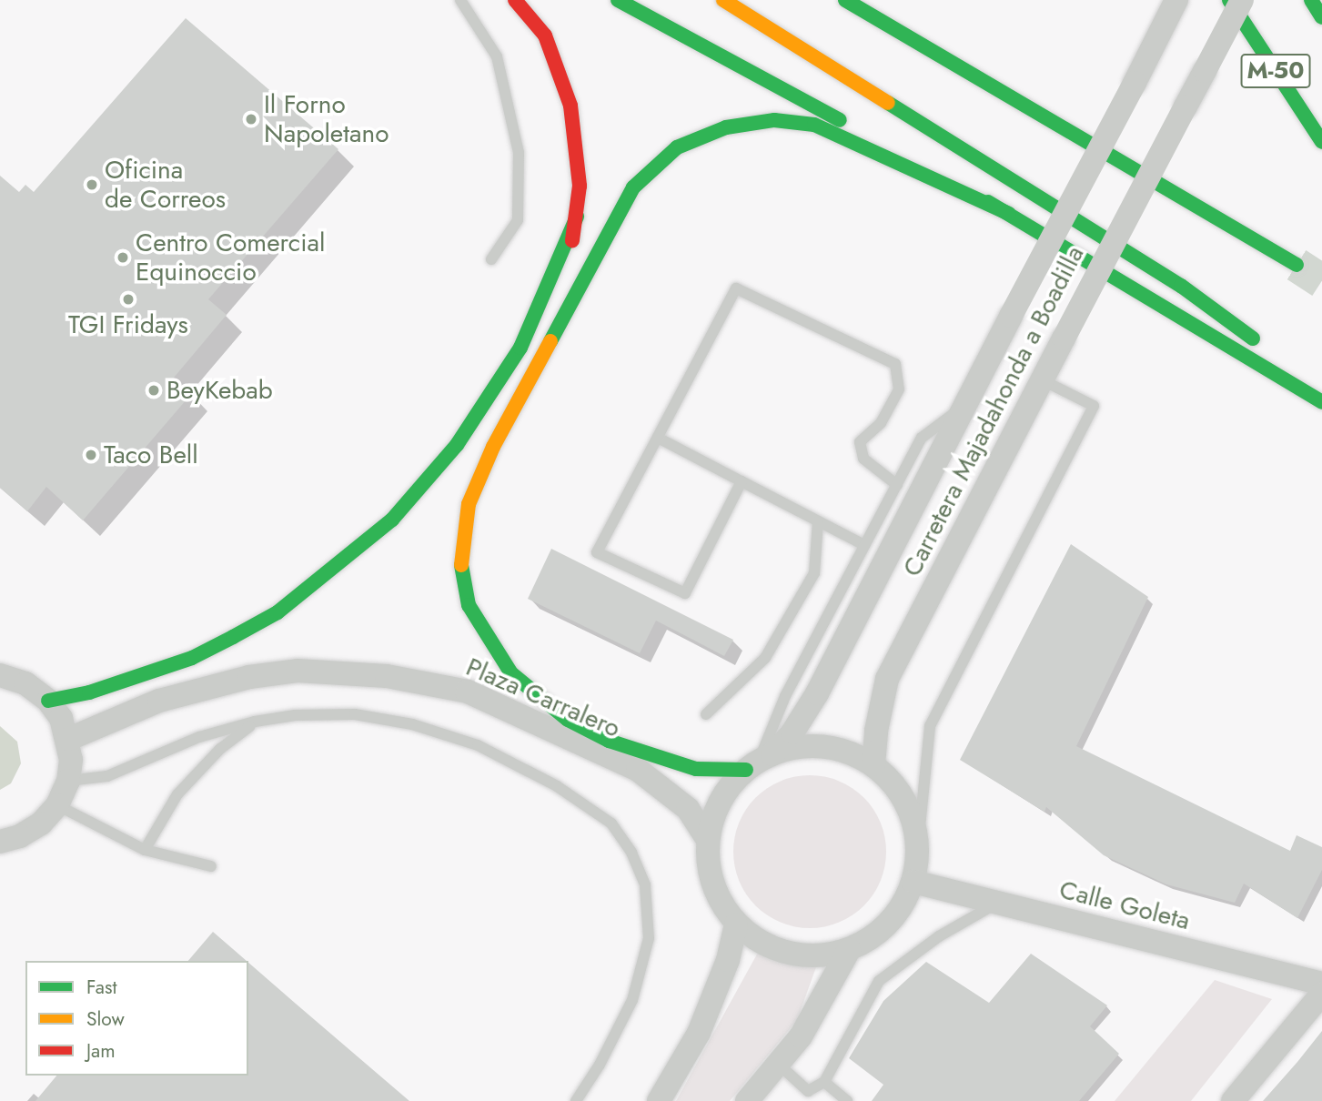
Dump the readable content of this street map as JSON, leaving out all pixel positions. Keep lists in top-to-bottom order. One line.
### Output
{"streets":{"highway":["M-50"],"street":["Carretera Majadahonda a Boadilla","Plaza Carralero","Calle Goleta"]},"crossings":[["Carretera Majadahonda a Boadilla","Plaza Carralero"],["Carretera Majadahonda a Boadilla","Calle Goleta"],["Plaza Carralero","Calle Goleta"]],"places":["Il Forno Napoletano","Oficina de Correos","Centro Comercial Equinoccio","TGI Fridays","BeyKebab","Taco Bell"],"legend":["Fast","Slow","Jam"]}
